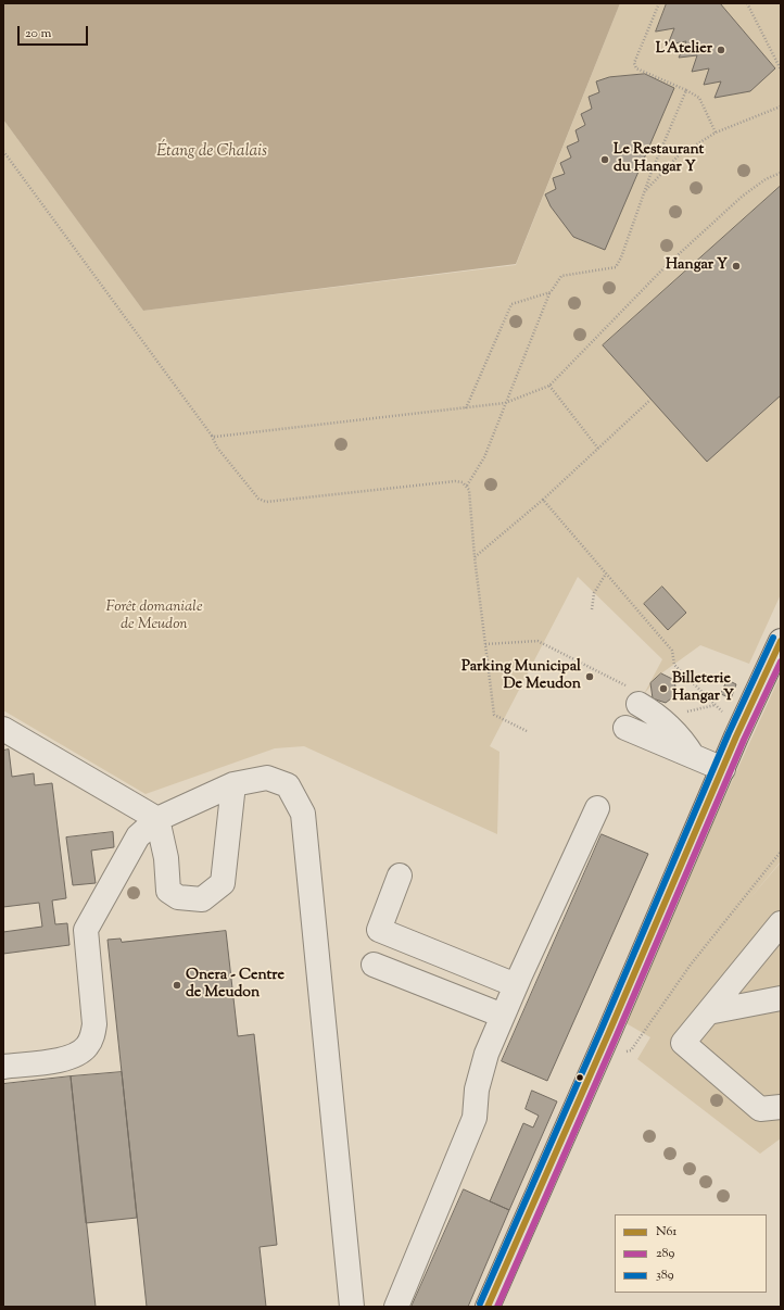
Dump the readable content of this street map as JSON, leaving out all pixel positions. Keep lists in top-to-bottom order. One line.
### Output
{"water":["Étang de Chalais"],"parks":["Forêt domaniale de Meudon"],"places":["L'Atelier","Le Restaurant du Hangar Y","Hangar Y","Parking Municipal De Meudon","Billeterie Hangar Y","Onera - Centre de Meudon"],"lines":["transit line 389","transit line N61","transit line 289"],"legend":["N61","289","389"],"scale_bar":"20 m"}
